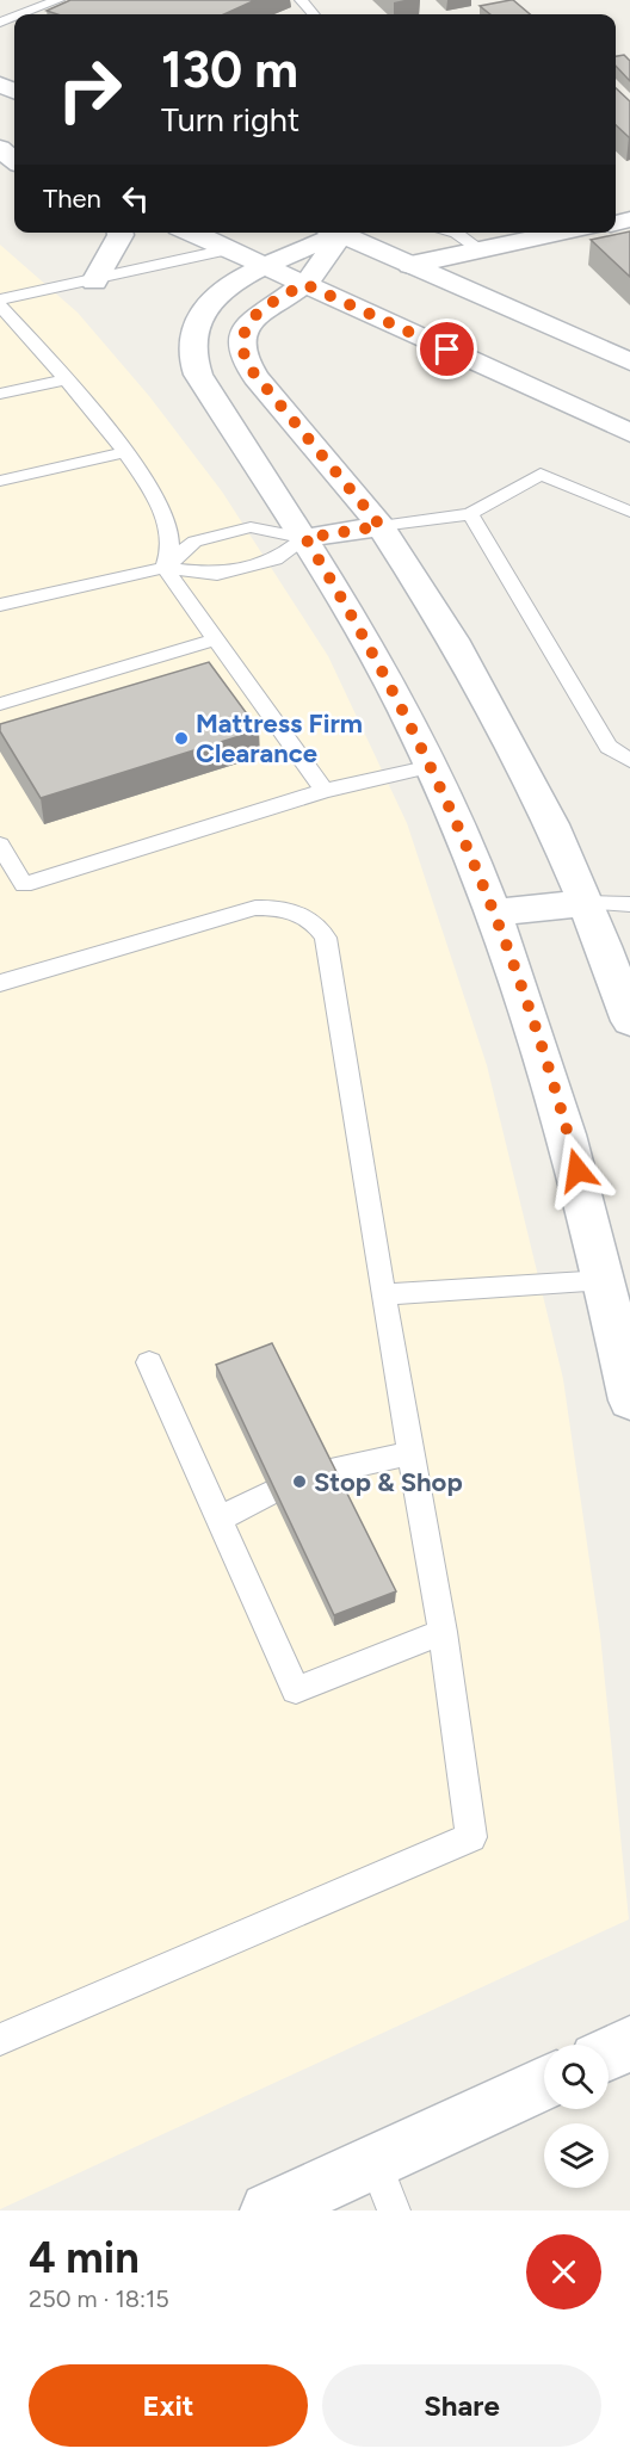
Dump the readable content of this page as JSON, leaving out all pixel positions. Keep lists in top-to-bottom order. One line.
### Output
{"places":["Mattress Firm Clearance","Stop & Shop"],"page":{"turn":["130 m","Turn right"],"then":"Then","heading":["4 min","250 m · 18:15"],"buttons":["Exit","Share"]}}
